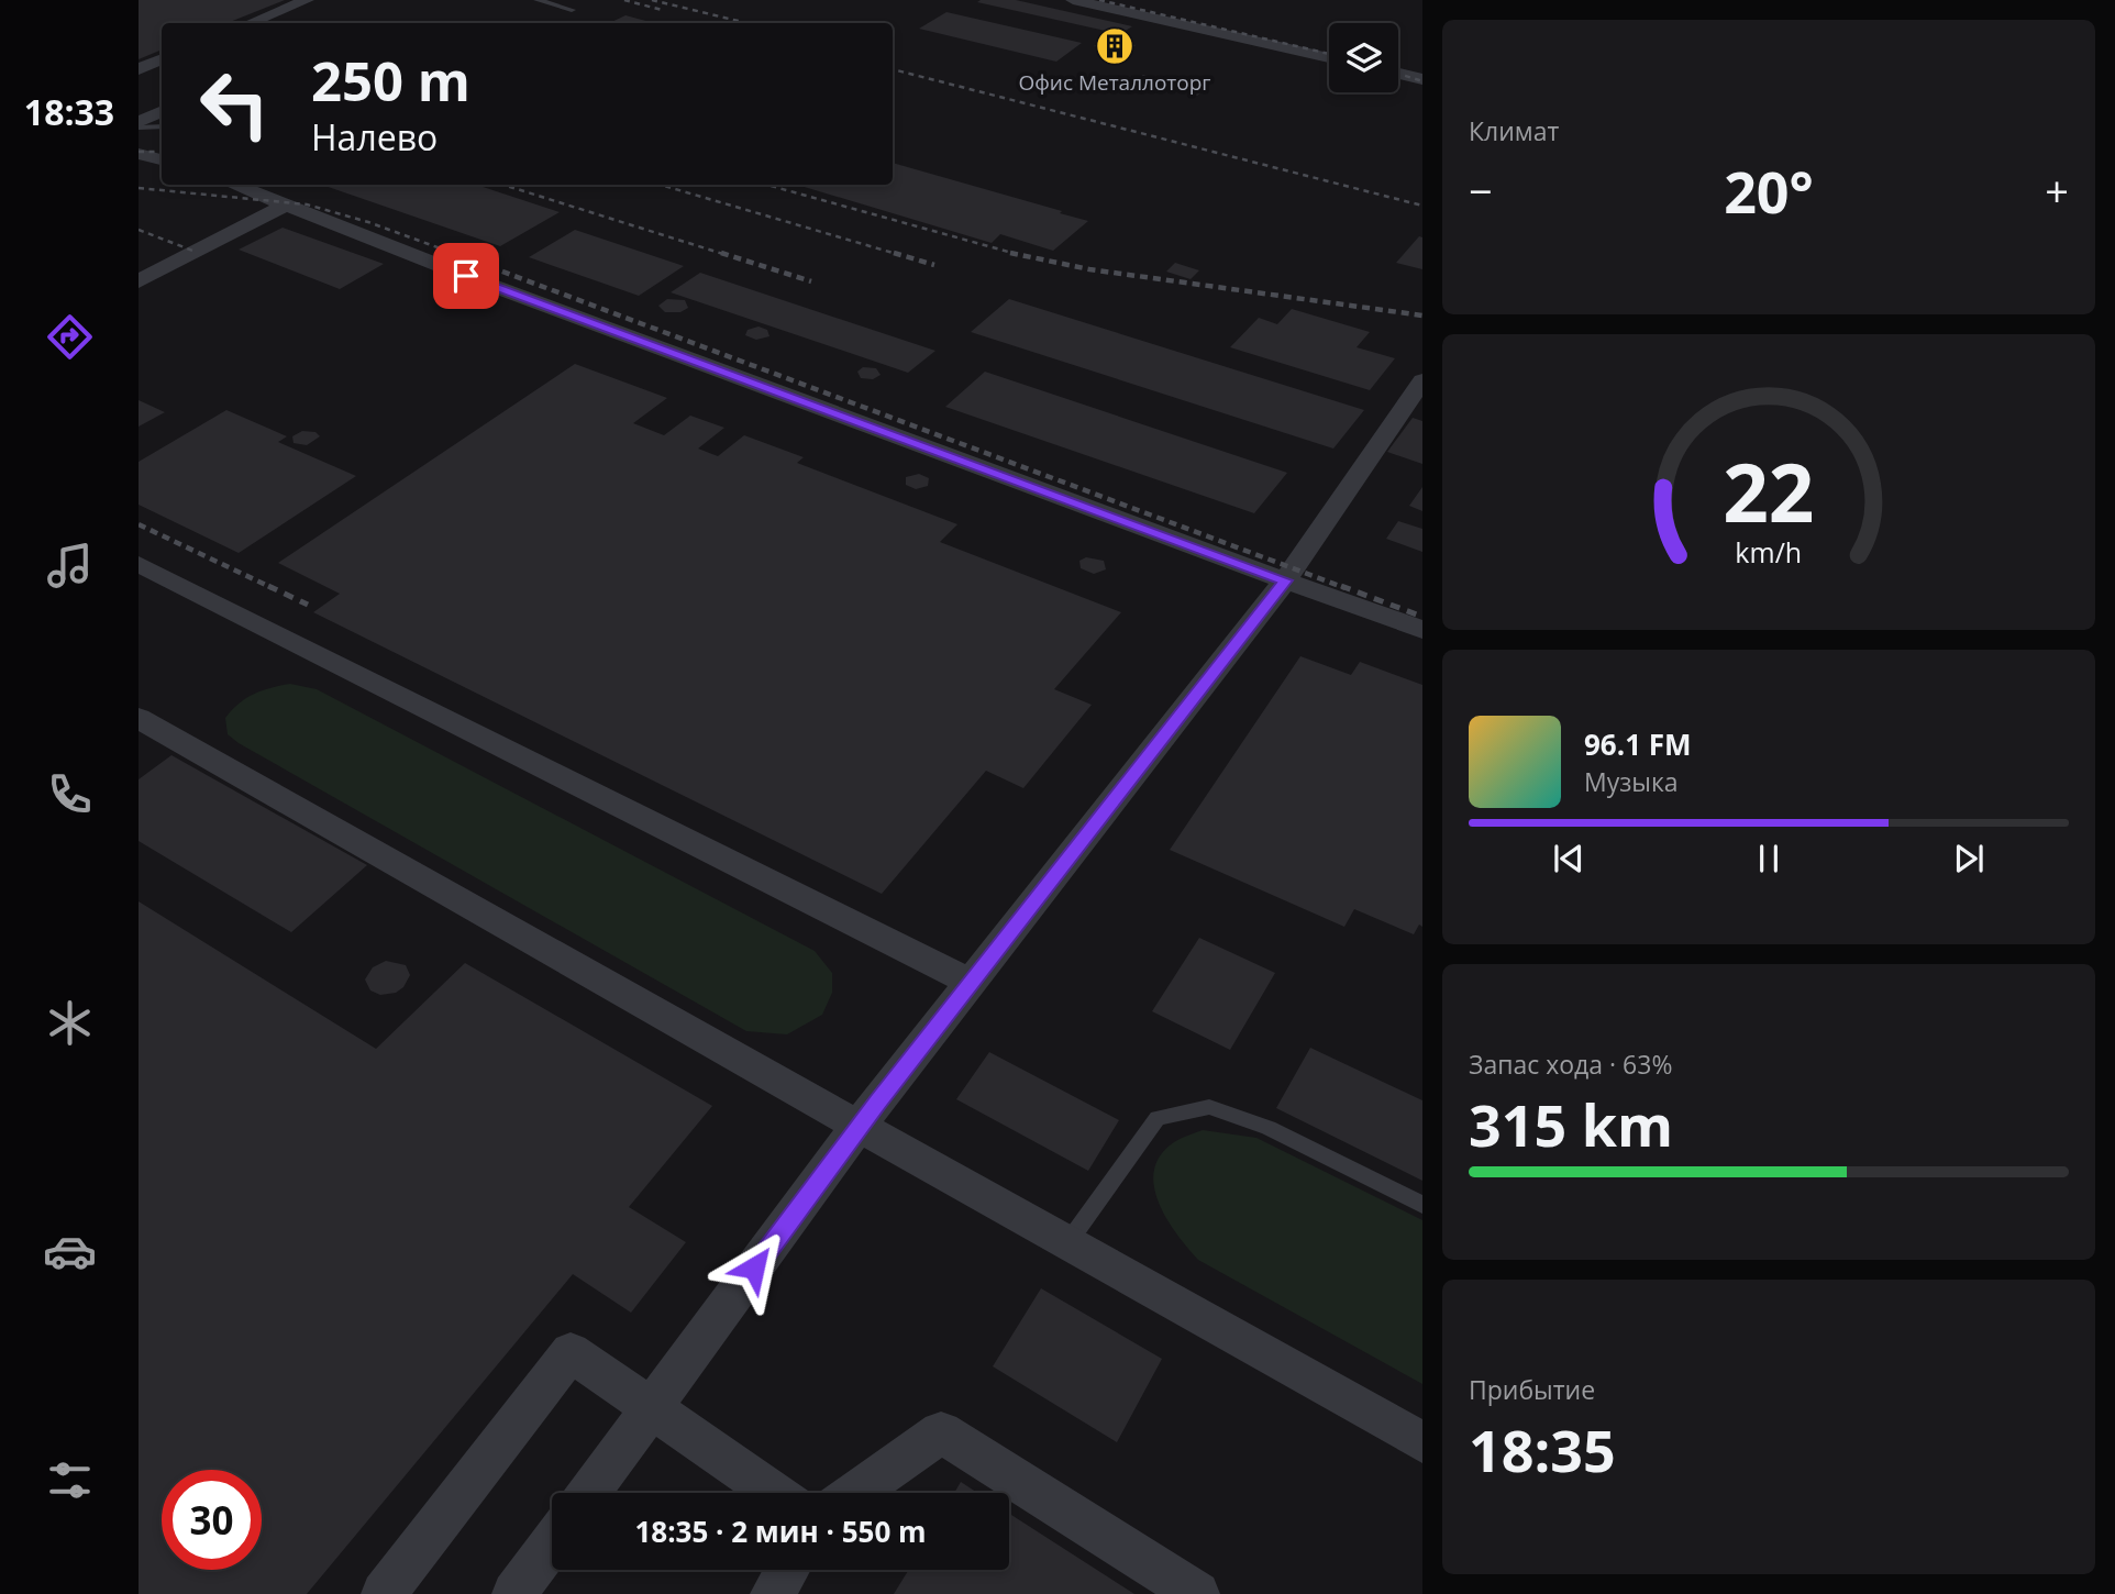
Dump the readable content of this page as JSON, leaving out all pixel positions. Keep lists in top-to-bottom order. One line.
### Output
{"places":{"building":["Офис Металлоторг"]},"page":{"tabs":"18:33","tile":["Климат",["Запас хода · 63%","315 km"],["Прибытие","18:35"]],"turn":["250 m","Налево"],"heat":["−","20°","+"],"song":["96.1 FM","Музыка"],"limit":"30","trip":"18:35 · 2 мин · 550 m","gauge":["22","km/h"]}}
